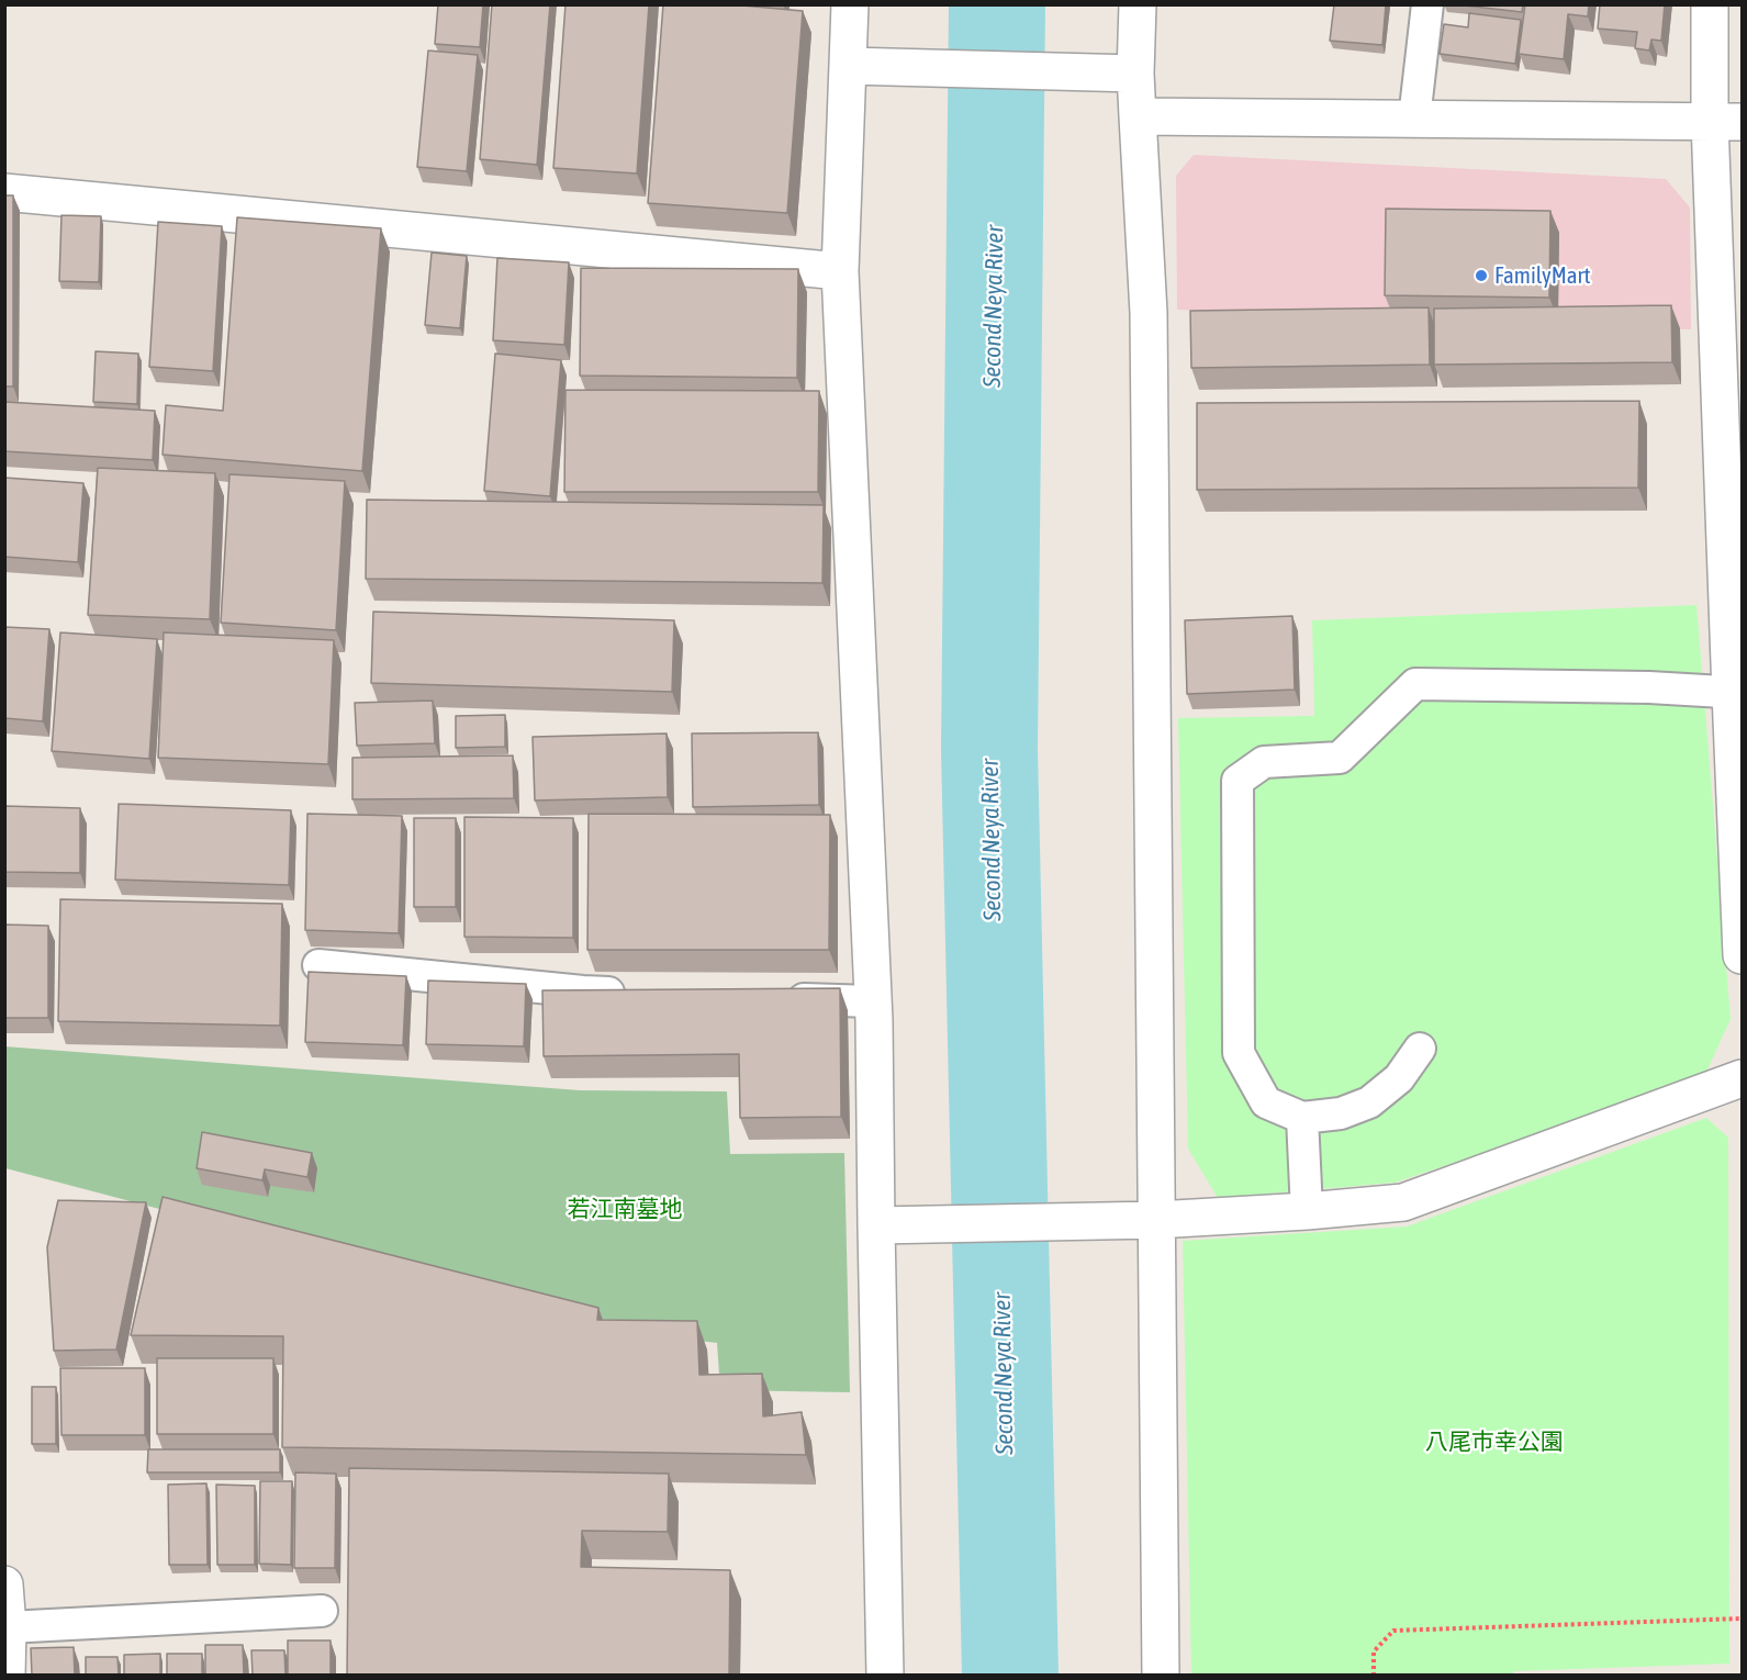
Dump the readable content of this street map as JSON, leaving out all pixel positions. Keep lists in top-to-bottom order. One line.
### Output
{"water":["Second Neya River"],"parks":["若江南墓地","八尾市幸公園"],"places":["FamilyMart"]}
